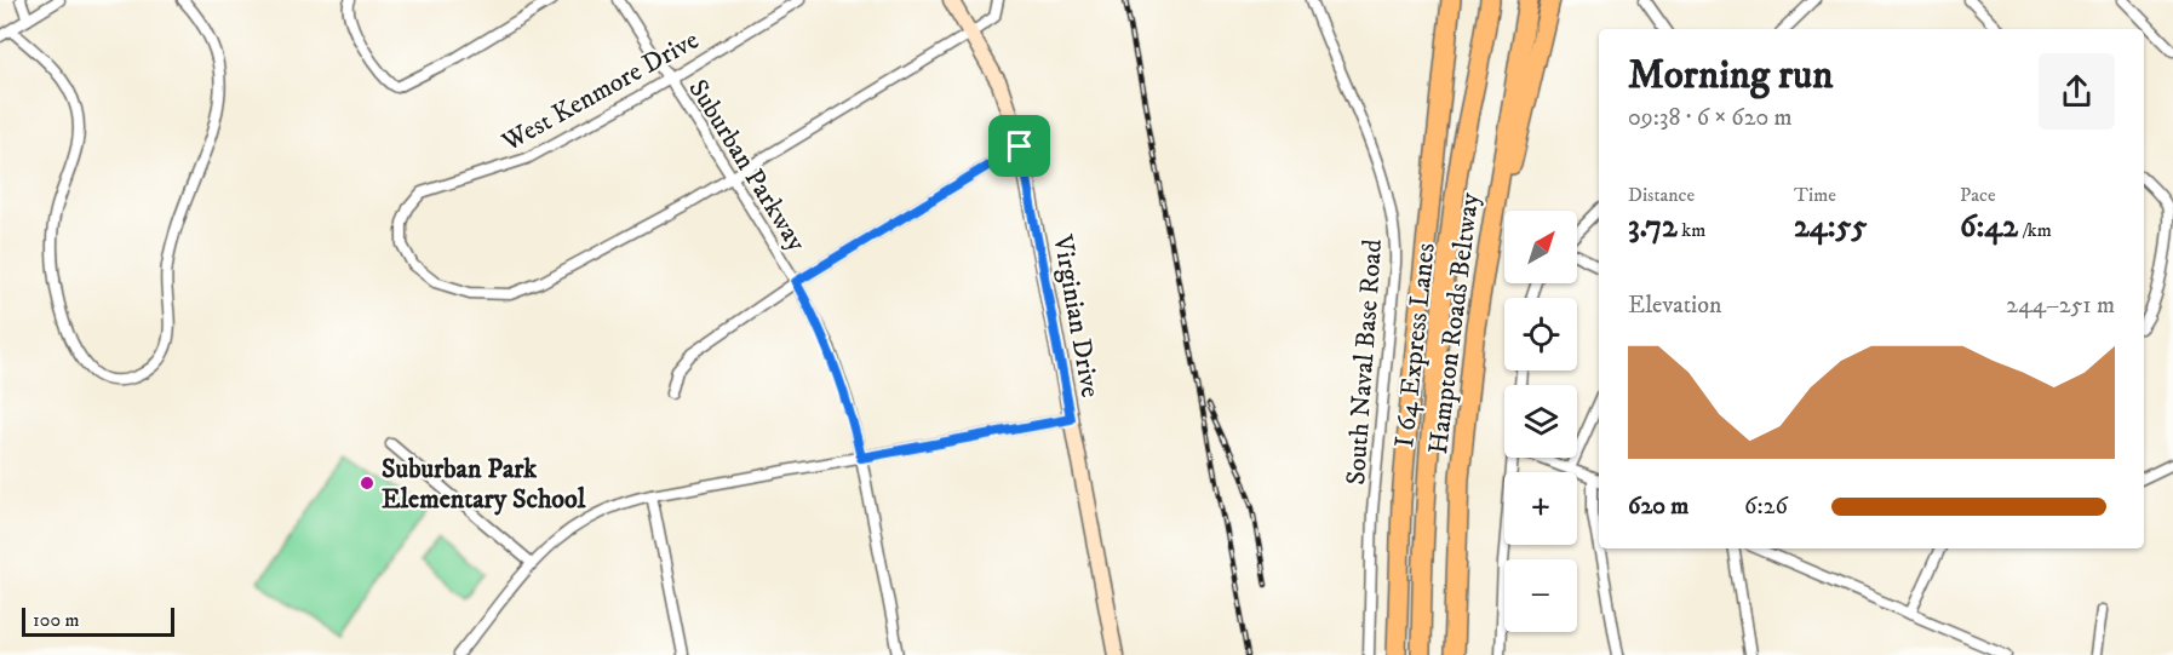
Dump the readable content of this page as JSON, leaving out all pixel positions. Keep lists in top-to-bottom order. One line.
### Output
{"streets":{"highway":["Hampton Roads Beltway","I 64 Express Lanes"],"street":["West Kenmore Drive","Suburban Parkway","Virginian Drive","South Naval Base Road"]},"crossings":[["West Kenmore Drive","Suburban Parkway"]],"places":["Suburban Park Elementary School"],"scale_bar":"100 m","north":"top right","page":{"heading":["Morning run","09:38 · 6 × 620 m"],"stats":[["Distance","3.72 km"],["Time","24:55"],["Pace","6:42 /km"]],"map_buttons":["+","−"],"chart":["Elevation","244–251 m"],"list":[{"name":"620 m","note":"6:26"}],"scale":"100 m"}}
